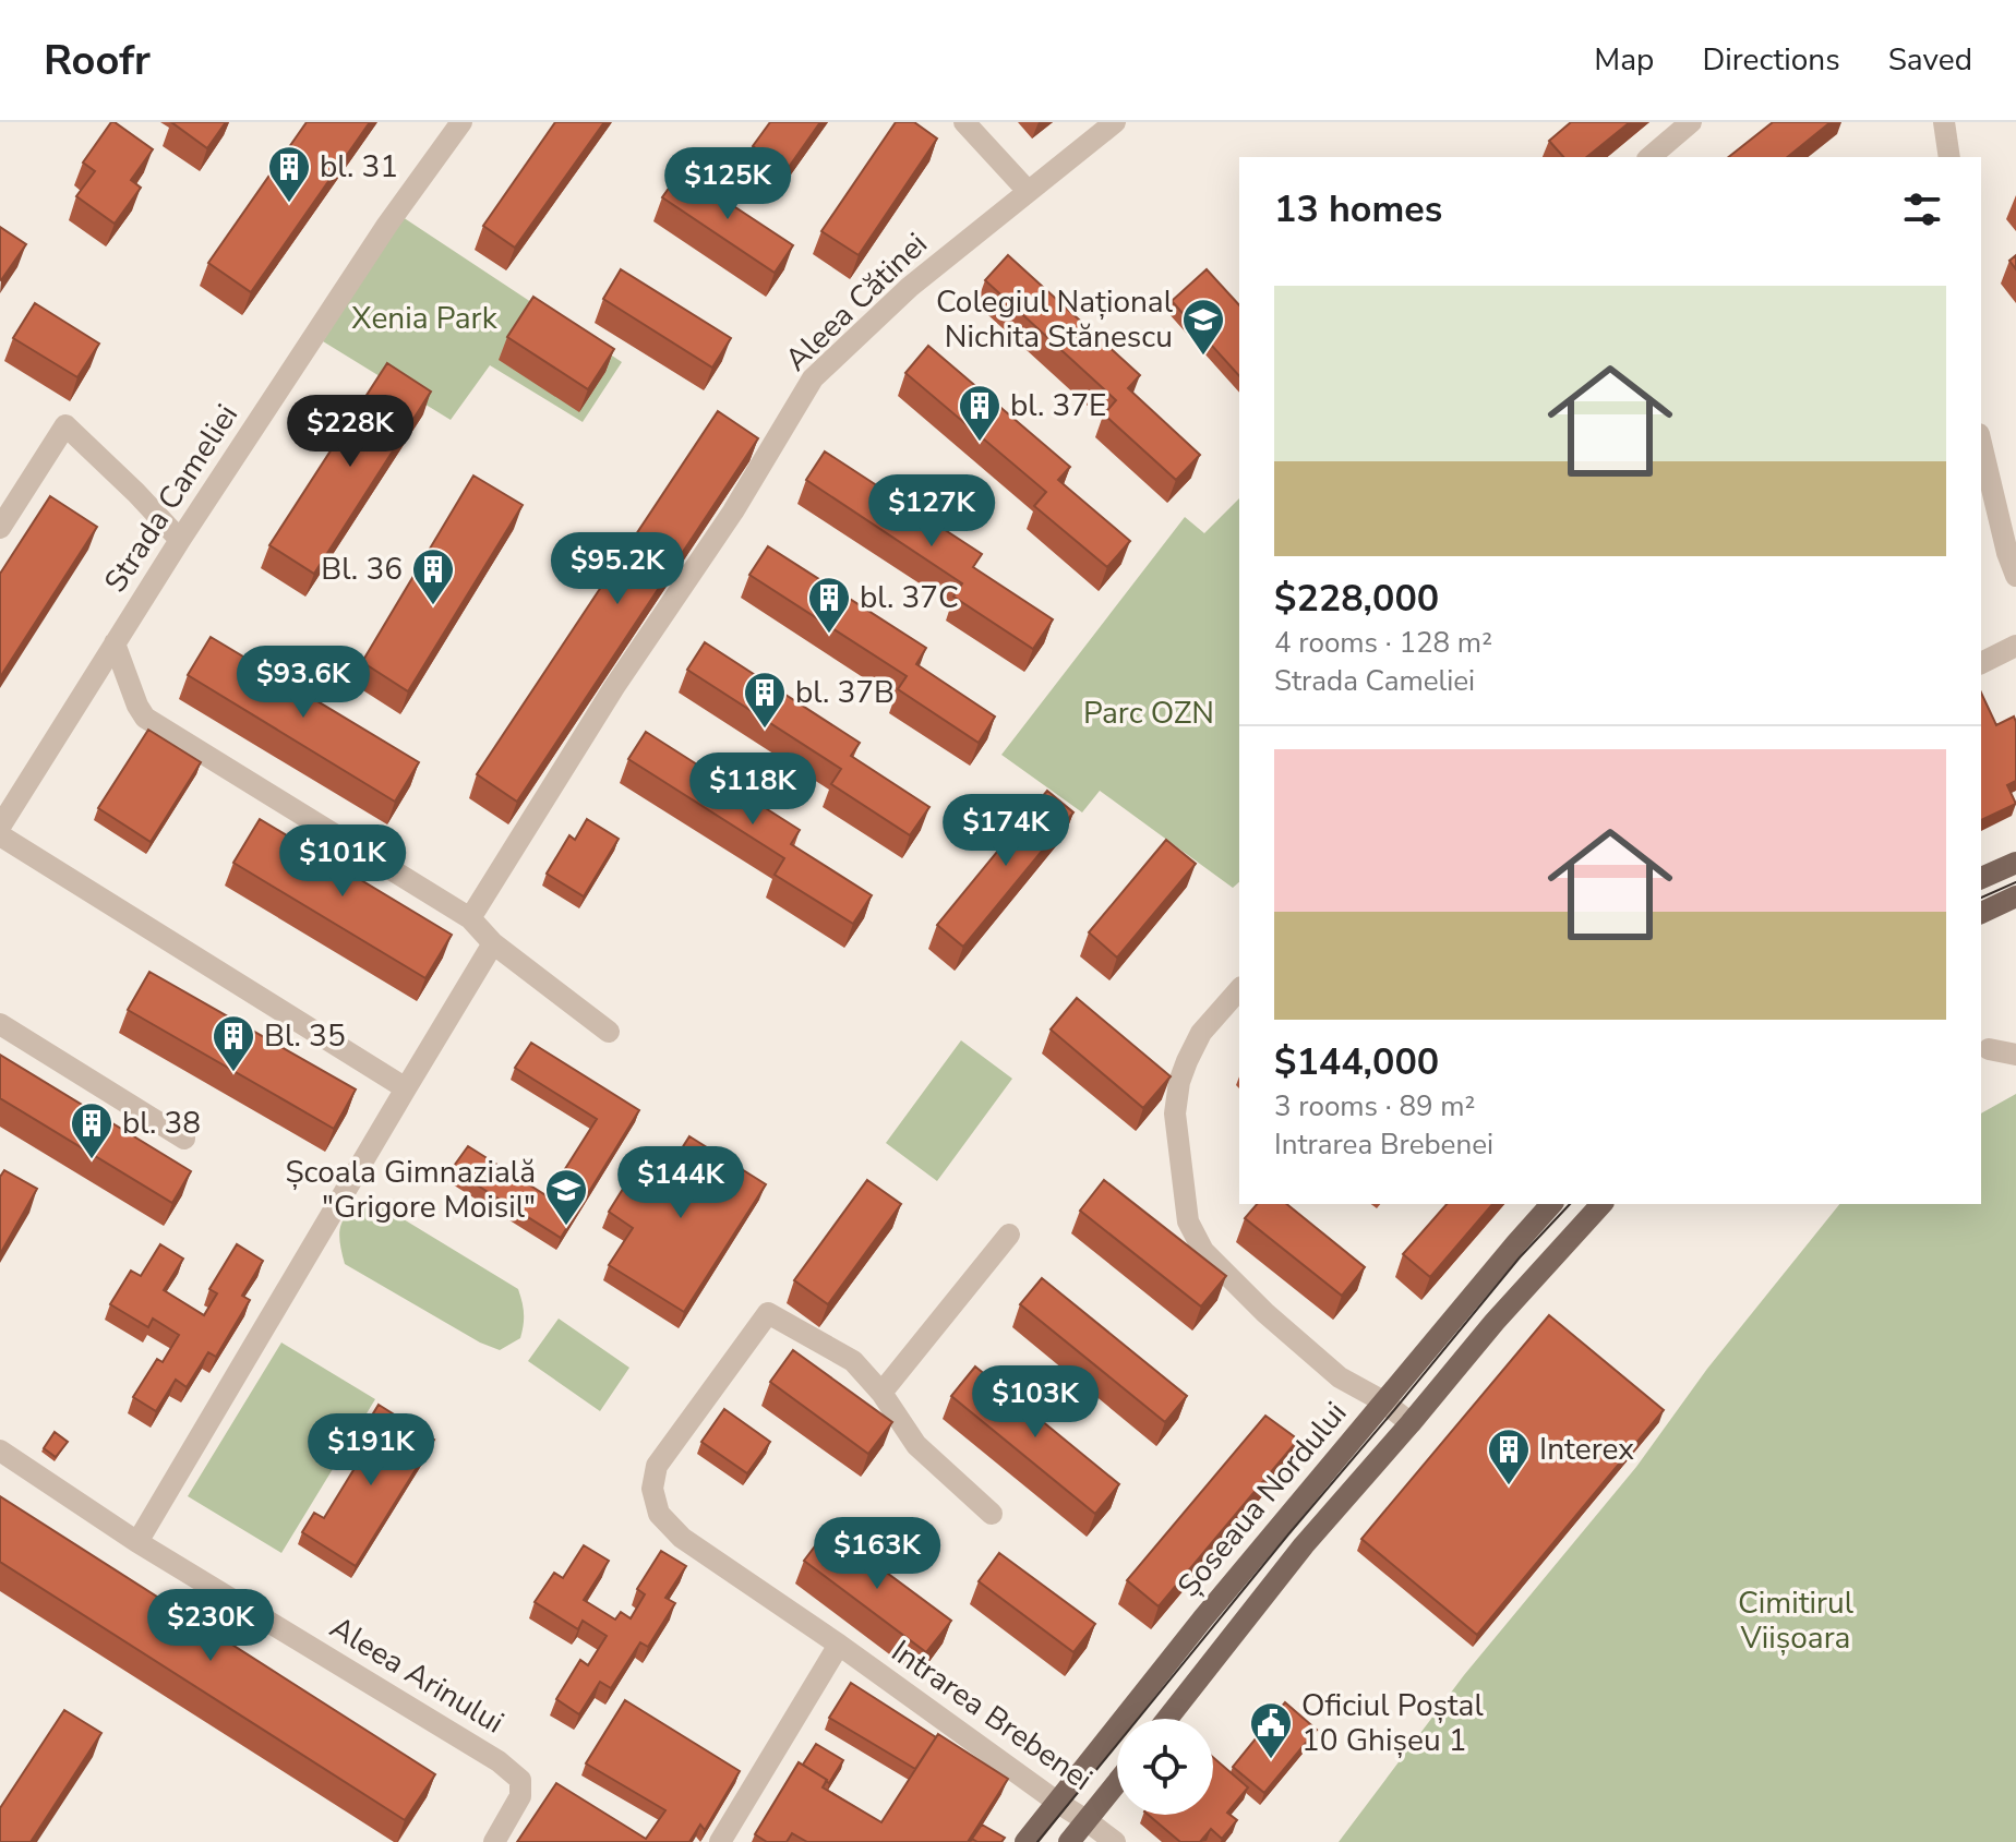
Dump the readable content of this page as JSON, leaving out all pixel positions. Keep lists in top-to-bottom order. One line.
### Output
{"streets":{"main road":["Șoseaua Nordului"],"street":["Aleea Cătinei","Strada Cameliei","Aleea Arinului","Intrarea Brebenei"]},"crossings":[["Șoseaua Nordului","Intrarea Brebenei"]],"parks":["Xenia Park","Parc OZN","Cimitirul Viișoara"],"places":{"building":["bl. 31","bl. 37E","Bl. 36","bl. 37C","bl. 37B","Bl. 35","bl. 38","Interex"],"school or university":["Colegiul Național Nichita Stănescu","Școala Gimnazială \"Grigore Moisil\""],"public building":["Oficiul Poștal 10 Ghișeu 1"]},"page":{"header":"Roofr","nav":["Map","Directions","Saved"],"price":["$125K","$228K","$127K","$95.2K","$93.6K","$118K","$174K","$101K","$144K","$103K","$191K","$163K","$230K"],"heading":"13 homes","list":[{"name":"$228,000","note":"4 rooms · 128 m² · Strada Cameliei"},{"name":"$144,000","note":"3 rooms · 89 m² · Intrarea Brebenei"}]}}
